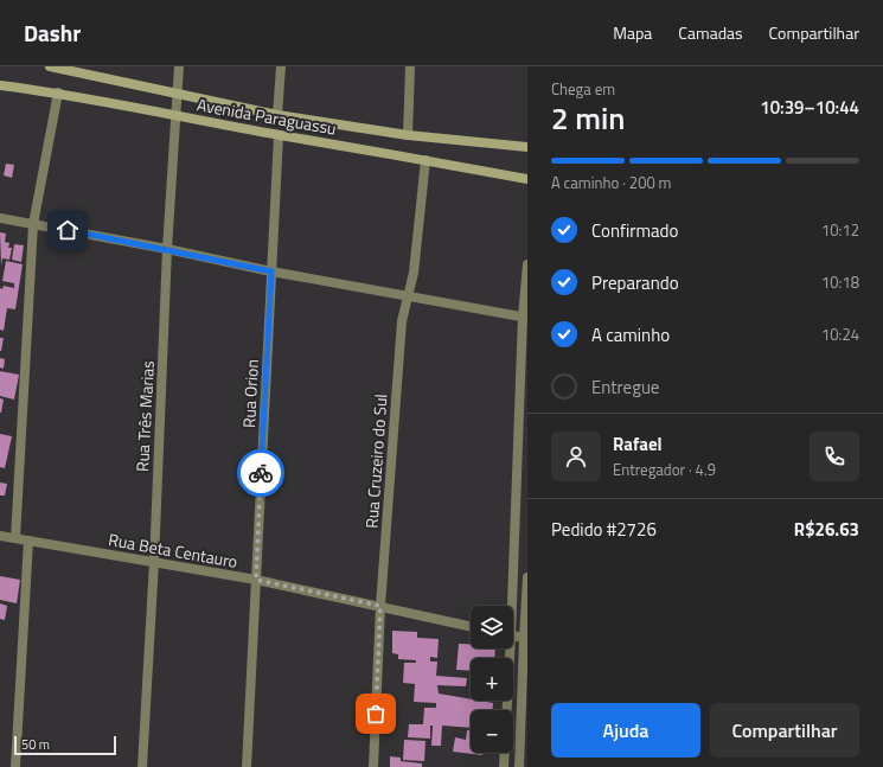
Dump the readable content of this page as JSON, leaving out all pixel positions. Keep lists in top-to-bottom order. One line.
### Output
{"streets":{"main road":["Avenida Paraguassu"],"street":["Rua Orion","Rua Três Marias","Rua Cruzeiro do Sul","Rua Beta Centauro"]},"crossings":[["Avenida Paraguassu","Rua Orion"],["Avenida Paraguassu","Rua Três Marias"],["Avenida Paraguassu","Rua Cruzeiro do Sul"],["Rua Orion","Rua Beta Centauro"],["Rua Três Marias","Rua Beta Centauro"],["Rua Cruzeiro do Sul","Rua Beta Centauro"]],"scale_bar":"50 m","page":{"header":"Dashr","nav":["Mapa","Camadas","Compartilhar"],"heading":["2 min","Chega em","10:39–10:44"],"panel":["Rafael","Entregador · 4.9","Pedido #2726","R$26.63"],"bar":"A caminho · 200 m","list":[["Confirmado","10:12"],["Preparando","10:18"],["A caminho","10:24"],"Entregue"],"map_buttons":["+","−"],"buttons":["Ajuda","Compartilhar"],"scale":"50 m"}}
